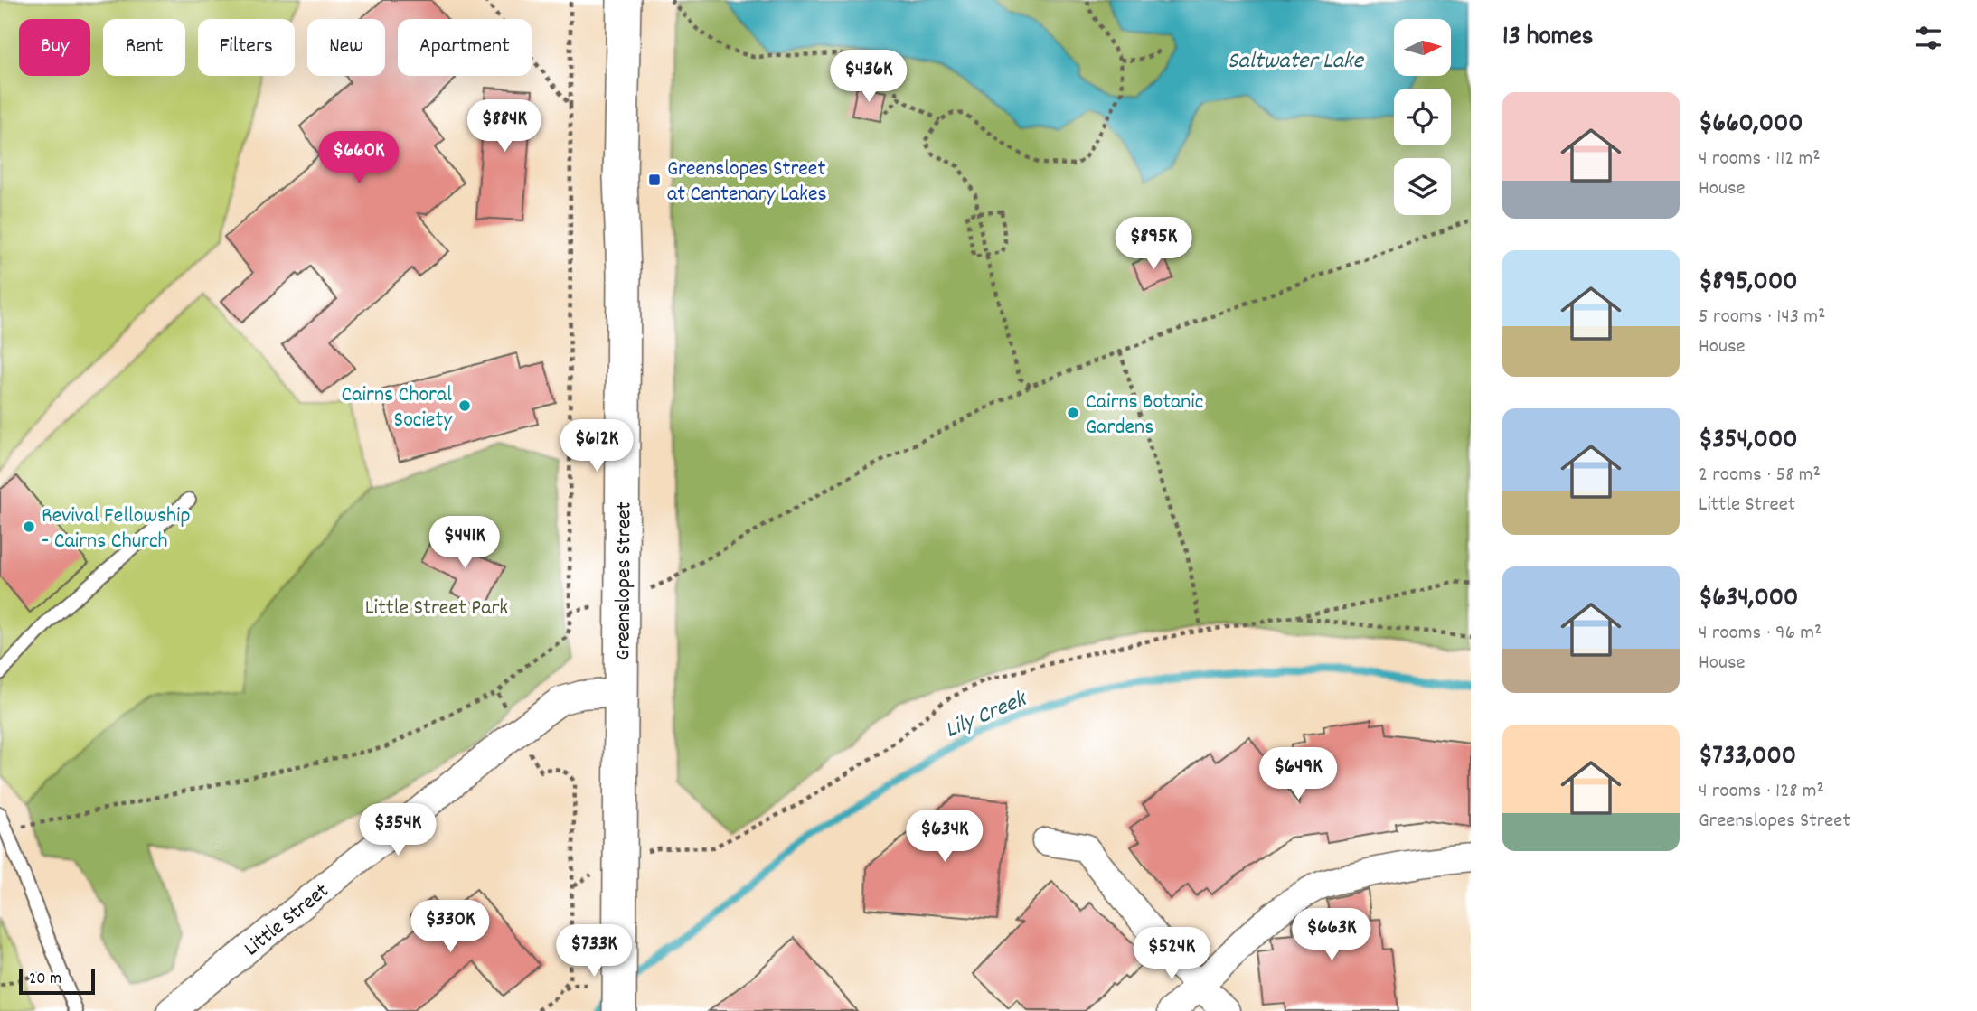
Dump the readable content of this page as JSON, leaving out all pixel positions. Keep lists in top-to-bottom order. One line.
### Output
{"streets":{"street":["Greenslopes Street","Little Street"]},"crossings":[["Greenslopes Street","Little Street"]],"water":["Saltwater Lake","Lily Creek"],"parks":["Little Street Park"],"places":{"transit":["Greenslopes Street at Centenary Lakes"],"other":["Cairns Choral Society","Cairns Botanic Gardens","Revival Fellowship - Cairns Church"]},"scale_bar":"20 m","north":"right","page":{"heading":"13 homes","chip":["Buy","Rent","Filters","New","Apartment"],"price":["$436K","$884K","$660K","$895K","$612K","$441K","$649K","$354K","$634K","$330K","$663K","$733K","$524K"],"list":[{"name":"$660,000","note":"4 rooms · 112 m² · House"},{"name":"$895,000","note":"5 rooms · 143 m² · House"},{"name":"$354,000","note":"2 rooms · 58 m² · Little Street"},{"name":"$634,000","note":"4 rooms · 96 m² · House"},{"name":"$733,000","note":"4 rooms · 128 m² · Greenslopes Street"}],"scale":"20 m"}}
